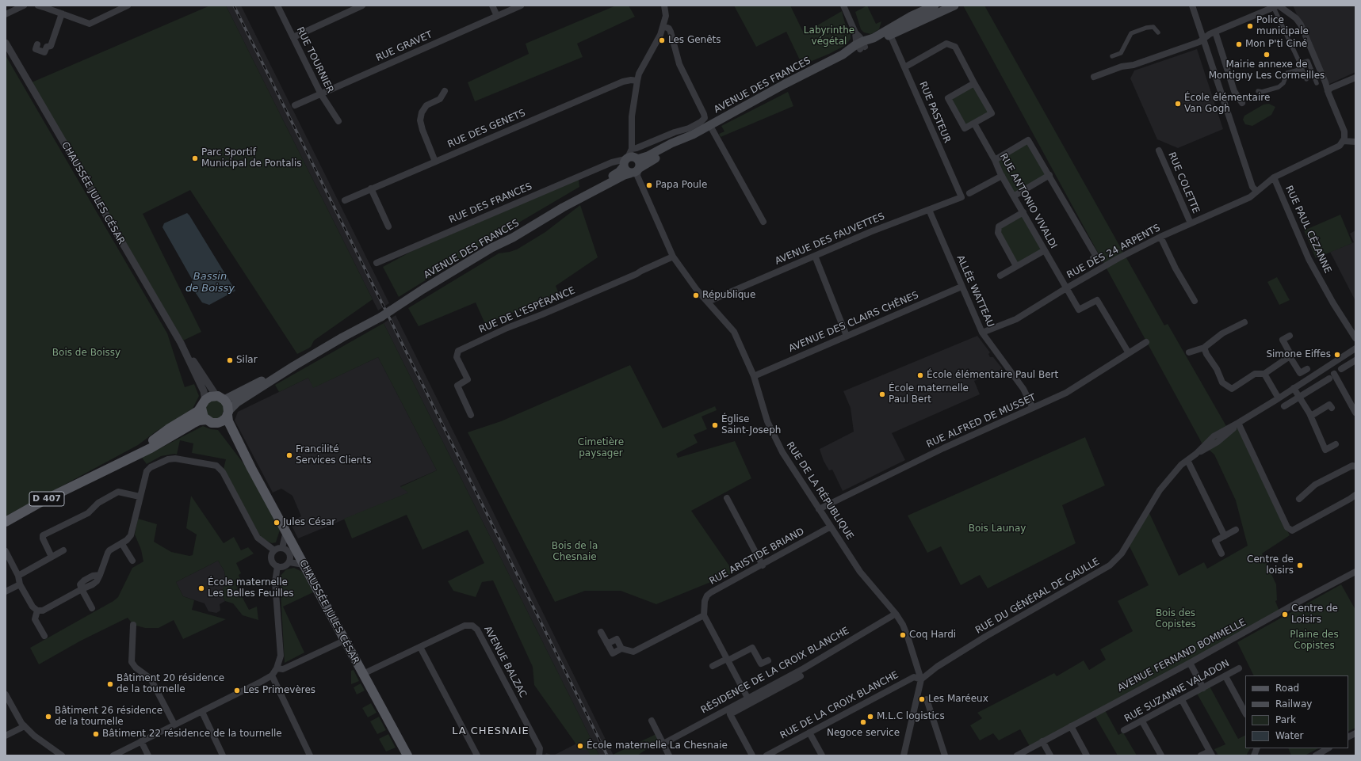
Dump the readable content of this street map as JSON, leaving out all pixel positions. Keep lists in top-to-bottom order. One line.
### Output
{"streets":{"main road":["AVENUE DES FRANCES","CHAUSSÉE JULES CÉSAR","D 407"],"street":["RUE GRAVET","RUE TOURNIER","RUE PASTEUR","RUE DES GENETS","RUE COLETTE","RUE ANTONIO VIVALDI","RUE DES FRANCES","RUE PAUL CÉZANNE","AVENUE DES FAUVETTES","RUE DES 24 ARPENTS","ALLÉE WATTEAU","RUE DE L'ESPÉRANCE","AVENUE DES CLAIRS CHÊNES","RUE ALFRED DE MUSSET","RUE DE LA RÉPUBLIQUE","RUE ARISTIDE BRIAND","RUE DU GÉNÉRAL DE GAULLE","AVENUE FERNAND BOMMELLE","AVENUE BALZAC","RÉSIDENCE DE LA CROIX BLANCHE","RUE SUZANNE VALADON","RUE DE LA CROIX BLANCHE"]},"crossings":[["RUE GRAVET","RUE TOURNIER"],["AVENUE DES FRANCES","RUE PASTEUR"],["AVENUE DES FRANCES","RUE DES FRANCES"],["AVENUE DES FRANCES","RUE DE LA RÉPUBLIQUE"],["RUE PASTEUR","AVENUE DES FAUVETTES"],["RUE COLETTE","RUE DES 24 ARPENTS"],["CHAUSSÉE JULES CÉSAR","D 407"],["CHAUSSÉE JULES CÉSAR","AVENUE BALZAC"],["RUE ANTONIO VIVALDI","RUE DES 24 ARPENTS"],["RUE ANTONIO VIVALDI","RUE ALFRED DE MUSSET"],["RUE DES FRANCES","RUE DE LA RÉPUBLIQUE"],["RUE PAUL CÉZANNE","RUE DES 24 ARPENTS"],["AVENUE DES FAUVETTES","ALLÉE WATTEAU"],["AVENUE DES FAUVETTES","RUE DE LA RÉPUBLIQUE"],["RUE DES 24 ARPENTS","ALLÉE WATTEAU"],["ALLÉE WATTEAU","AVENUE DES CLAIRS CHÊNES"],["ALLÉE WATTEAU","RUE ALFRED DE MUSSET"],["RUE DE L'ESPÉRANCE","RUE DE LA RÉPUBLIQUE"],["AVENUE DES CLAIRS CHÊNES","RUE DE LA RÉPUBLIQUE"],["RUE ALFRED DE MUSSET","RUE DE LA RÉPUBLIQUE"],["RUE DE LA RÉPUBLIQUE","RUE ARISTIDE BRIAND"],["RUE DE LA RÉPUBLIQUE","RUE DU GÉNÉRAL DE GAULLE"],["RUE DE LA RÉPUBLIQUE","RÉSIDENCE DE LA CROIX BLANCHE"],["RUE DE LA RÉPUBLIQUE","RUE DE LA CROIX BLANCHE"],["RUE DU GÉNÉRAL DE GAULLE","RUE DE LA CROIX BLANCHE"]],"districts":["LA CHESNAIE"],"water":["Bassin de Boissy"],"parks":["Labyrinthe végétal","Bois de Boissy","Cimetière paysager","Bois Launay","Bois de la Chesnaie","Bois des Copistes","Plaine des Copistes"],"places":["Police municipale","Les Genêts","Mon P'ti Ciné","Mairie annexe de Montigny Les Cormeilles","École élémentaire Van Gogh","Parc Sportif Municipal de Pontalis","Papa Poule","République","Simone Eiffes","Silar","École élémentaire Paul Bert","École maternelle Paul Bert","Église Saint-Joseph","Francilité Services Clients","Jules César","Centre de loisirs","École maternelle Les Belles Feuilles","Centre de Loisirs","Coq Hardi","Bâtiment 20 résidence de la tournelle","Les Primevères","Les Maréeux","Bâtiment 26 résidence de la tournelle","M.L.C logistics","Negoce service","Bâtiment 22 résidence de la tournelle","École maternelle La Chesnaie"],"legend":["Road","Railway","Park","Water"]}
